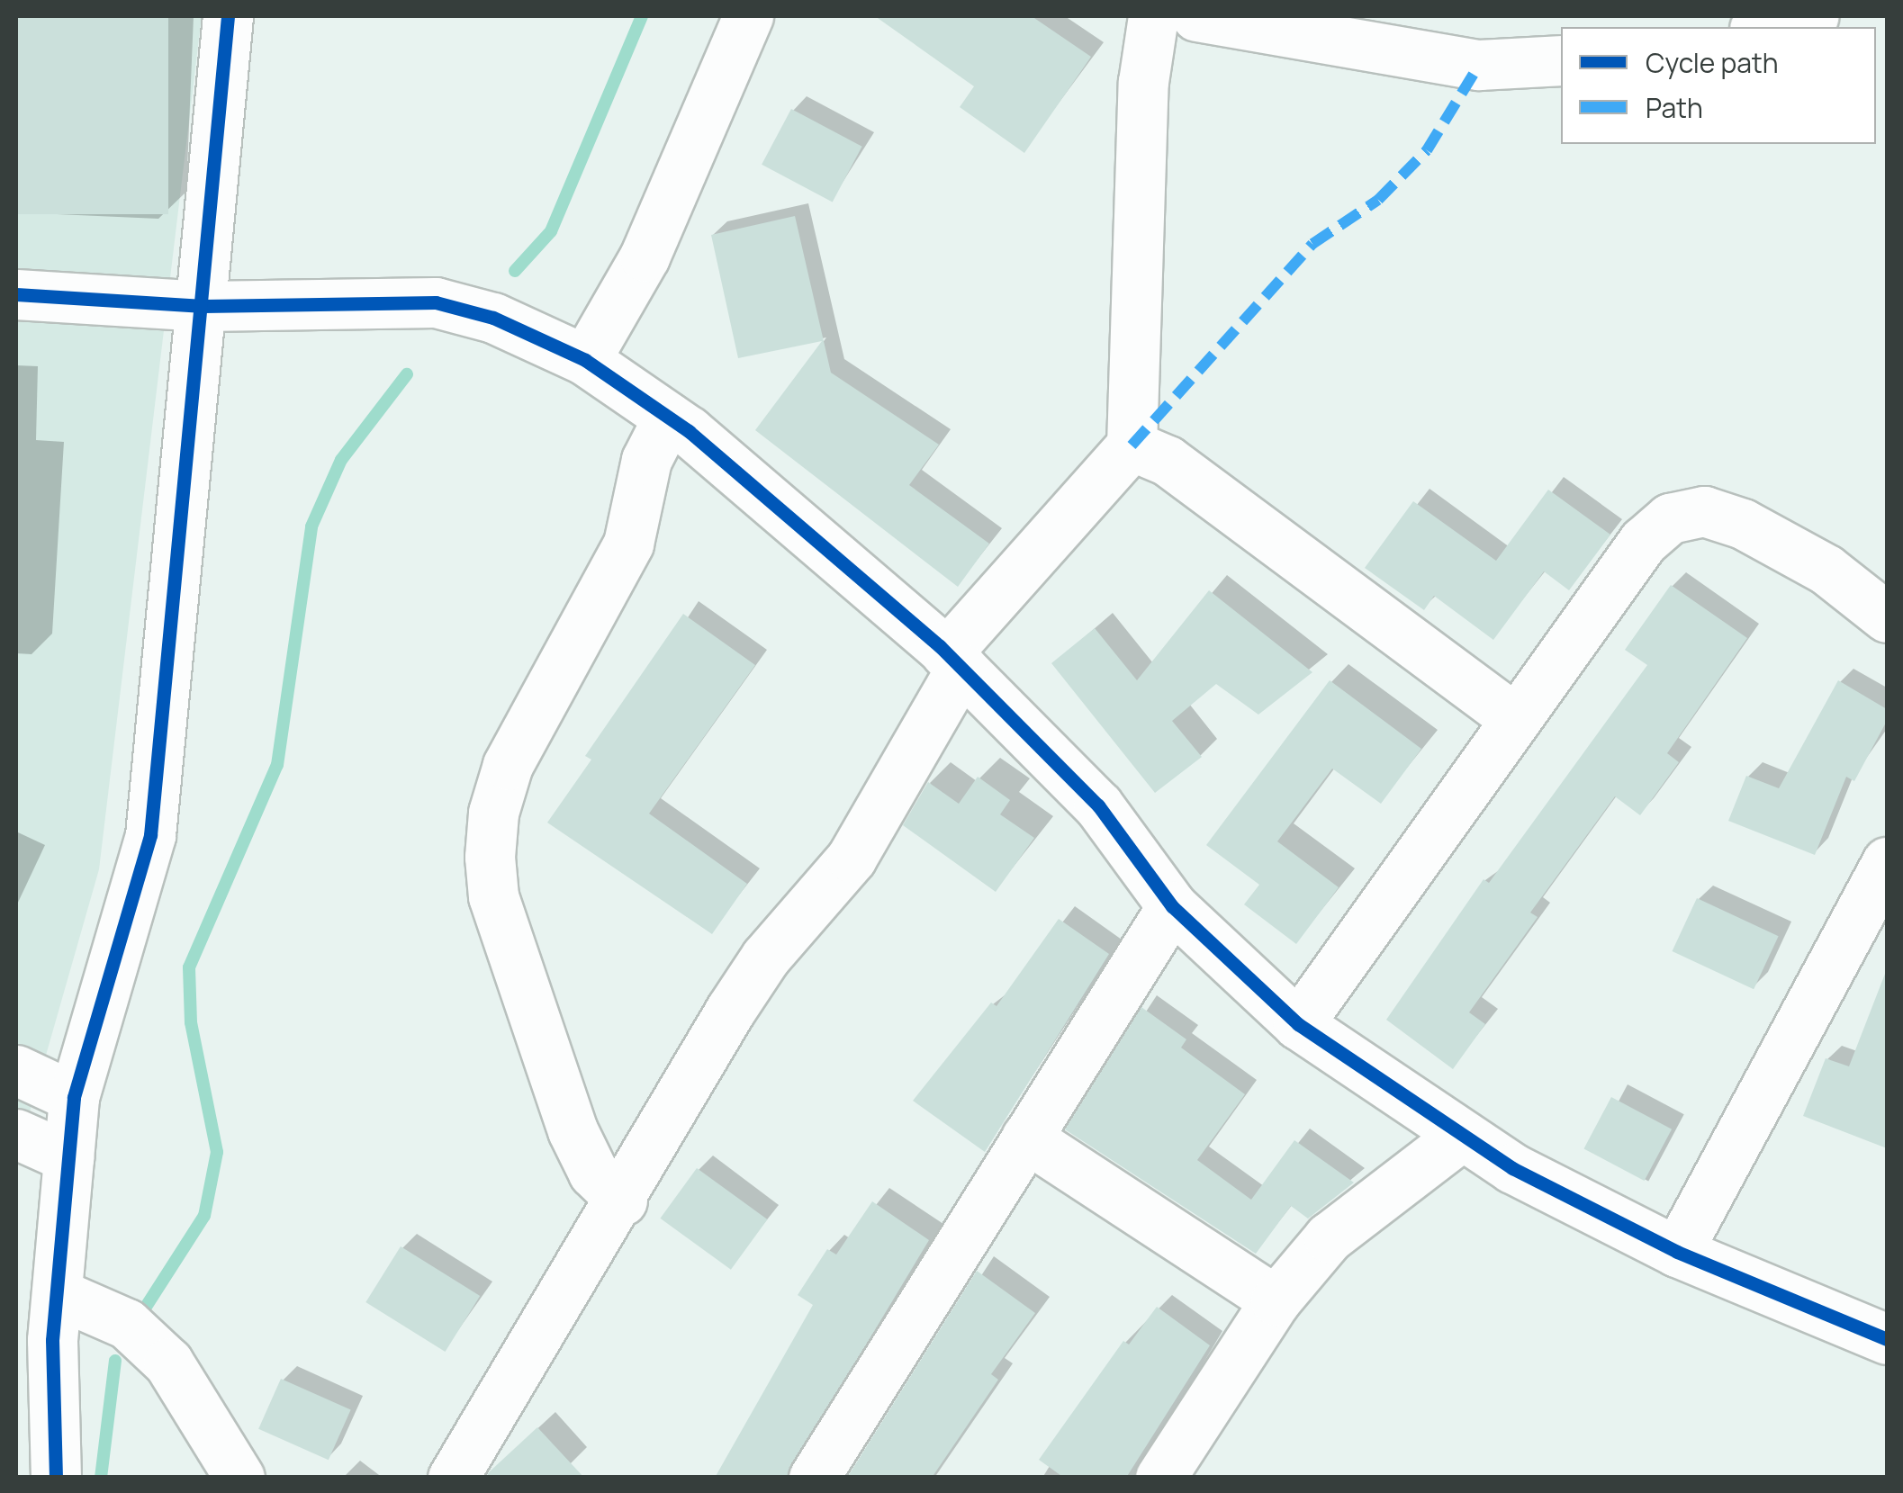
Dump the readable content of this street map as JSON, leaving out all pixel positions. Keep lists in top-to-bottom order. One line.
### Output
{"legend":["Cycle path","Path"]}
